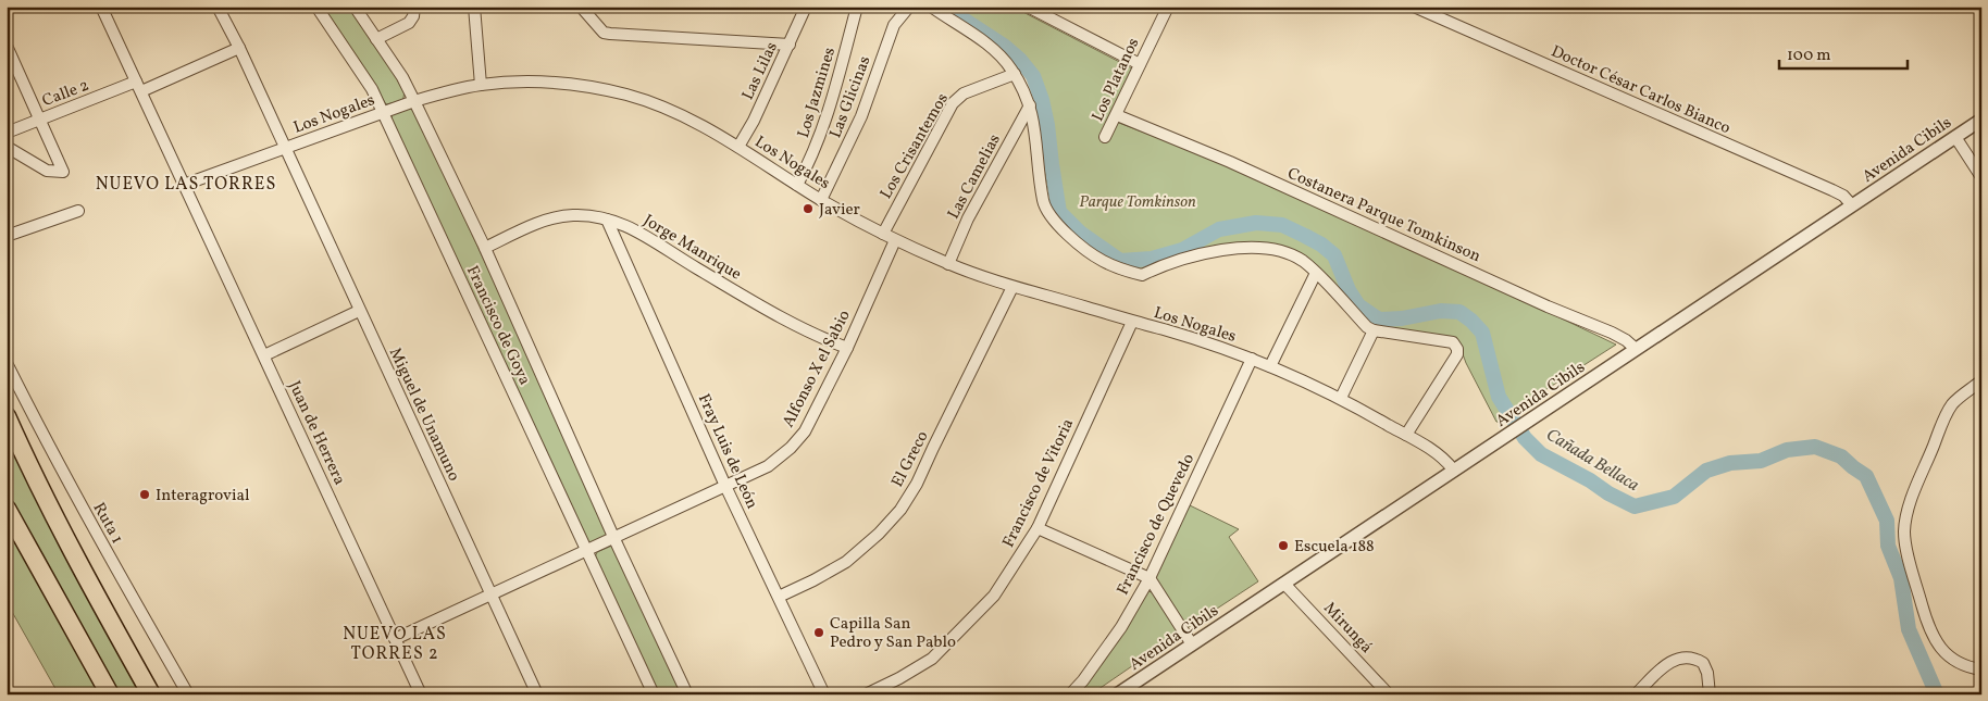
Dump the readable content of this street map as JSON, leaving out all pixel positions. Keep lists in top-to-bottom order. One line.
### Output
{"streets":{"street":["Las Lilas","Los Platanos","Doctor César Carlos Bianco","Calle 2","Los Jazmines","Las Glicinas","Los Nogales","Los Crisantemos","Avenida Cibils","Las Camelias","Costanera Parque Tomkinson","Jorge Manrique","Francisco de Goya","Alfonso X el Sabio","Miguel de Unamuno","Juan de Herrera","Fray Luis de León","El Greco","Francisco de Vitoria","Ruta 1","Francisco de Quevedo","Mirungá"]},"crossings":[["Las Lilas","Los Nogales"],["Los Platanos","Costanera Parque Tomkinson"],["Doctor César Carlos Bianco","Avenida Cibils"],["Calle 2","Miguel de Unamuno"],["Calle 2","Juan de Herrera"],["Los Jazmines","Los Nogales"],["Las Glicinas","Los Nogales"],["Los Nogales","Los Crisantemos"],["Los Nogales","Avenida Cibils"],["Los Nogales","Las Camelias"],["Los Nogales","Francisco de Goya"],["Los Nogales","Alfonso X el Sabio"],["Los Nogales","Miguel de Unamuno"],["Los Nogales","Juan de Herrera"],["Los Nogales","El Greco"],["Los Nogales","Francisco de Vitoria"],["Los Nogales","Francisco de Quevedo"],["Avenida Cibils","Costanera Parque Tomkinson"],["Avenida Cibils","Mirungá"],["Jorge Manrique","Francisco de Goya"],["Jorge Manrique","Alfonso X el Sabio"],["Jorge Manrique","Fray Luis de León"],["Francisco de Goya","Alfonso X el Sabio"],["Alfonso X el Sabio","Fray Luis de León"],["Fray Luis de León","El Greco"]],"districts":["NUEVO LAS TORRES","NUEVO LAS TORRES 2"],"water":["Cañada Bellaca"],"parks":["Parque Tomkinson"],"places":["Javier","Interagrovial","Escuela 188","Capilla San Pedro y San Pablo"],"scale_bar":"100 m"}
